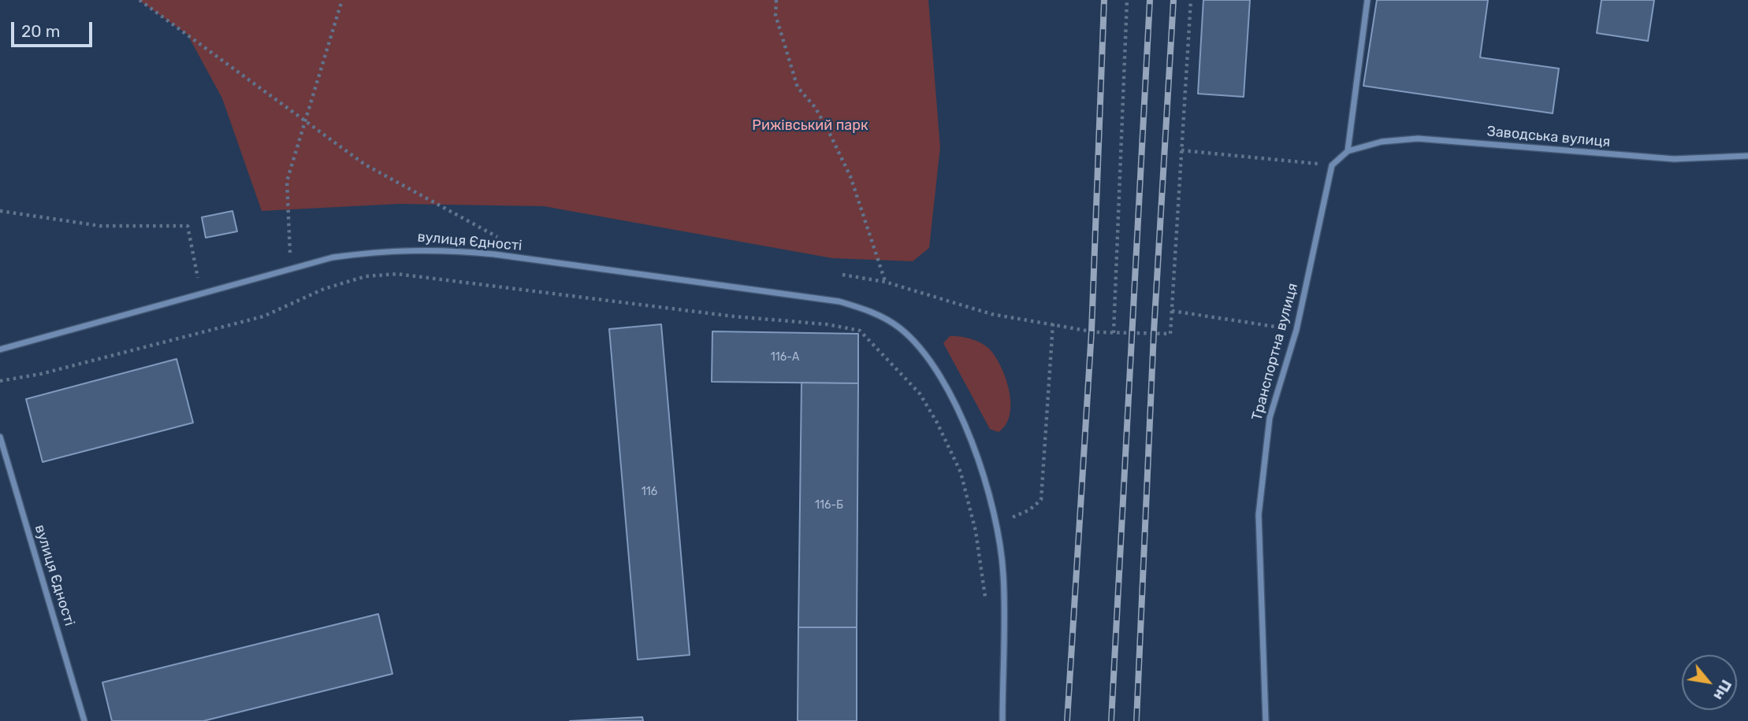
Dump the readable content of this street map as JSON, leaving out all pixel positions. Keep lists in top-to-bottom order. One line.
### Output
{"streets":{"street":["Заводська вулиця","вулиця Єдності","Транспортна вулиця"]},"parks":["Рижівський парк"],"house_numbers":["116-А","116","116-Б"],"scale_bar":"20 m","north":"bottom right"}
